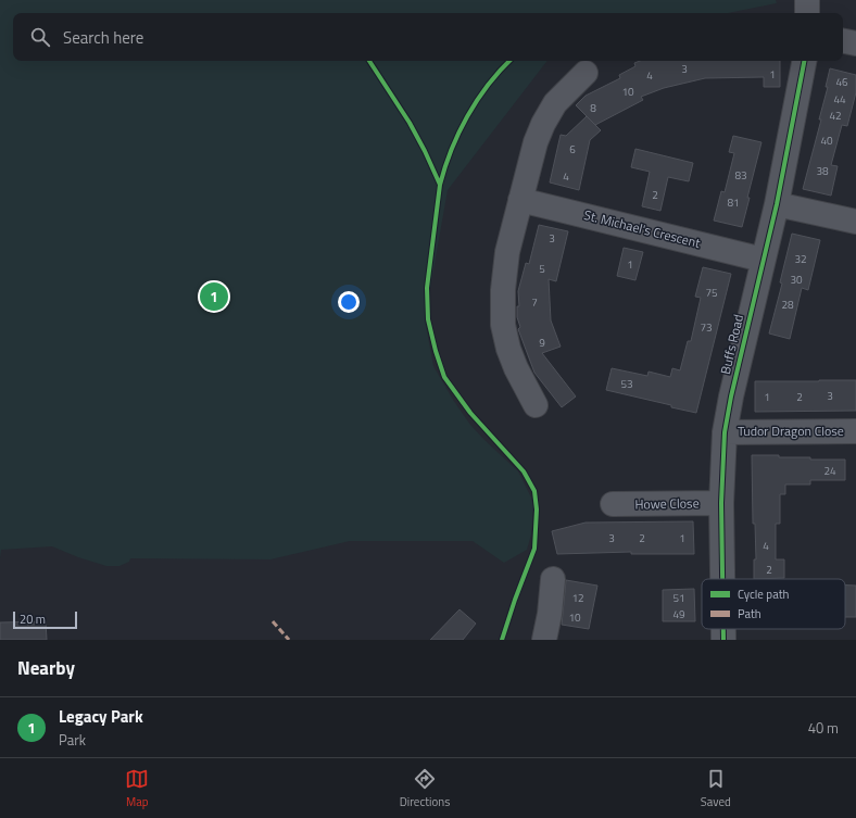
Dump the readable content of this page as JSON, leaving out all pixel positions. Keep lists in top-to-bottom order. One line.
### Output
{"streets":{"street":["St. Michael's Crescent","Buffs Road","Tudor Dragon Close","Howe Close"]},"crossings":[["St. Michael's Crescent","Buffs Road"],["Buffs Road","Tudor Dragon Close"],["Buffs Road","Howe Close"]],"house_numbers":["3","1","4","46","10","44","8","42","40","6","38","83","4","2","81","3","32","1","5","30","75","7","28","73","9","53","3","1","2","24","3","2","1","4","2","12","51","49","10"],"legend":["Cycle path","Path"],"scale_bar":"20 m","page":{"search":"Search here","pins":"1","scale":"20 m","heading":"Nearby","list":[{"mark":"1","name":"Legacy Park","note":"Park","value":"40 m"}],"nav":["Map","Directions","Saved"]}}
